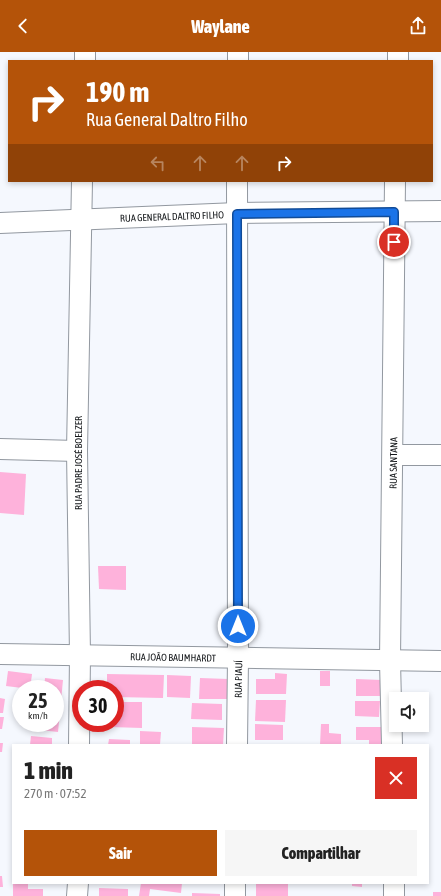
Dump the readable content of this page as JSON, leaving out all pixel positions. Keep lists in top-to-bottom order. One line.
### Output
{"streets":{"street":["RUA GENERAL DALTRO FILHO","RUA PADRE JOSÉ BOELZER","RUA SANTANA","RUA JOÃO BAUMHARDT","RUA PIAUÍ"]},"crossings":[["RUA GENERAL DALTRO FILHO","RUA PADRE JOSÉ BOELZER"],["RUA GENERAL DALTRO FILHO","RUA SANTANA"],["RUA GENERAL DALTRO FILHO","RUA PIAUÍ"],["RUA PADRE JOSÉ BOELZER","RUA JOÃO BAUMHARDT"],["RUA SANTANA","RUA JOÃO BAUMHARDT"],["RUA JOÃO BAUMHARDT","RUA PIAUÍ"]],"page":{"header":"Waylane","turn":["190 m","Rua General Daltro Filho"],"speed":"25 km/h","limit":"30","heading":["1 min","270 m · 07:52"],"buttons":["Sair","Compartilhar"]}}
